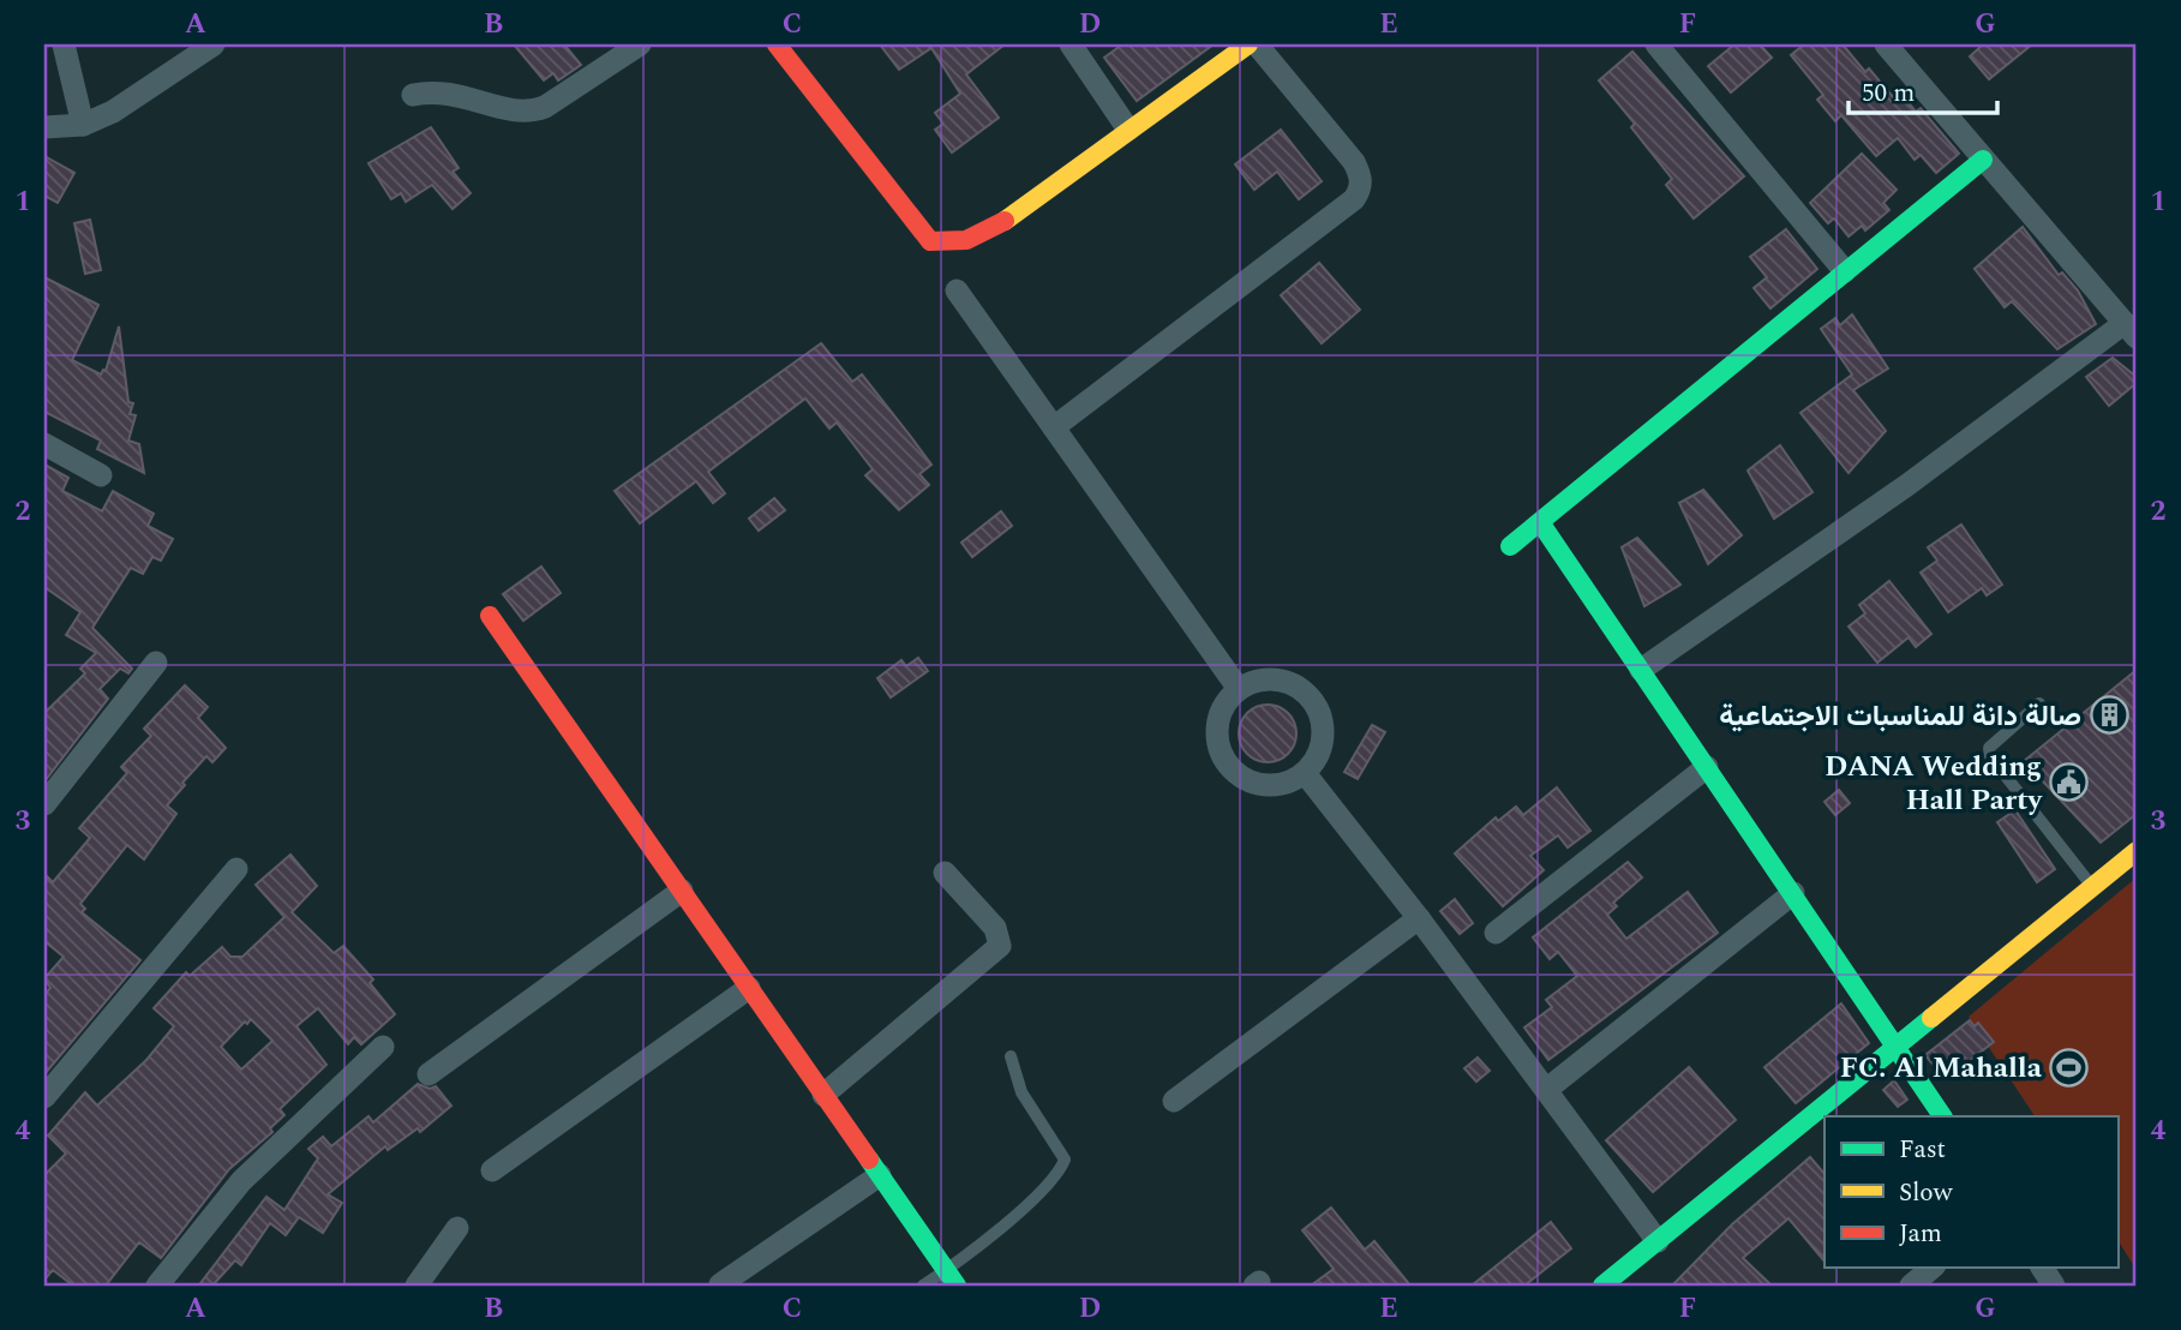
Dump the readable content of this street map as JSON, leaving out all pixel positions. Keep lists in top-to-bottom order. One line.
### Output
{"places":{"building":["صالة دانة للمناسبات الاجتماعية"],"public building":["DANA Wedding Hall Party"],"sports":["FC. Al Mahalla"]},"legend":["Fast","Slow","Jam"],"scale_bar":"50 m","grid":{"columns":["A","B","C","D","E","F","G"],"rows":["1","2","3","4"]}}
